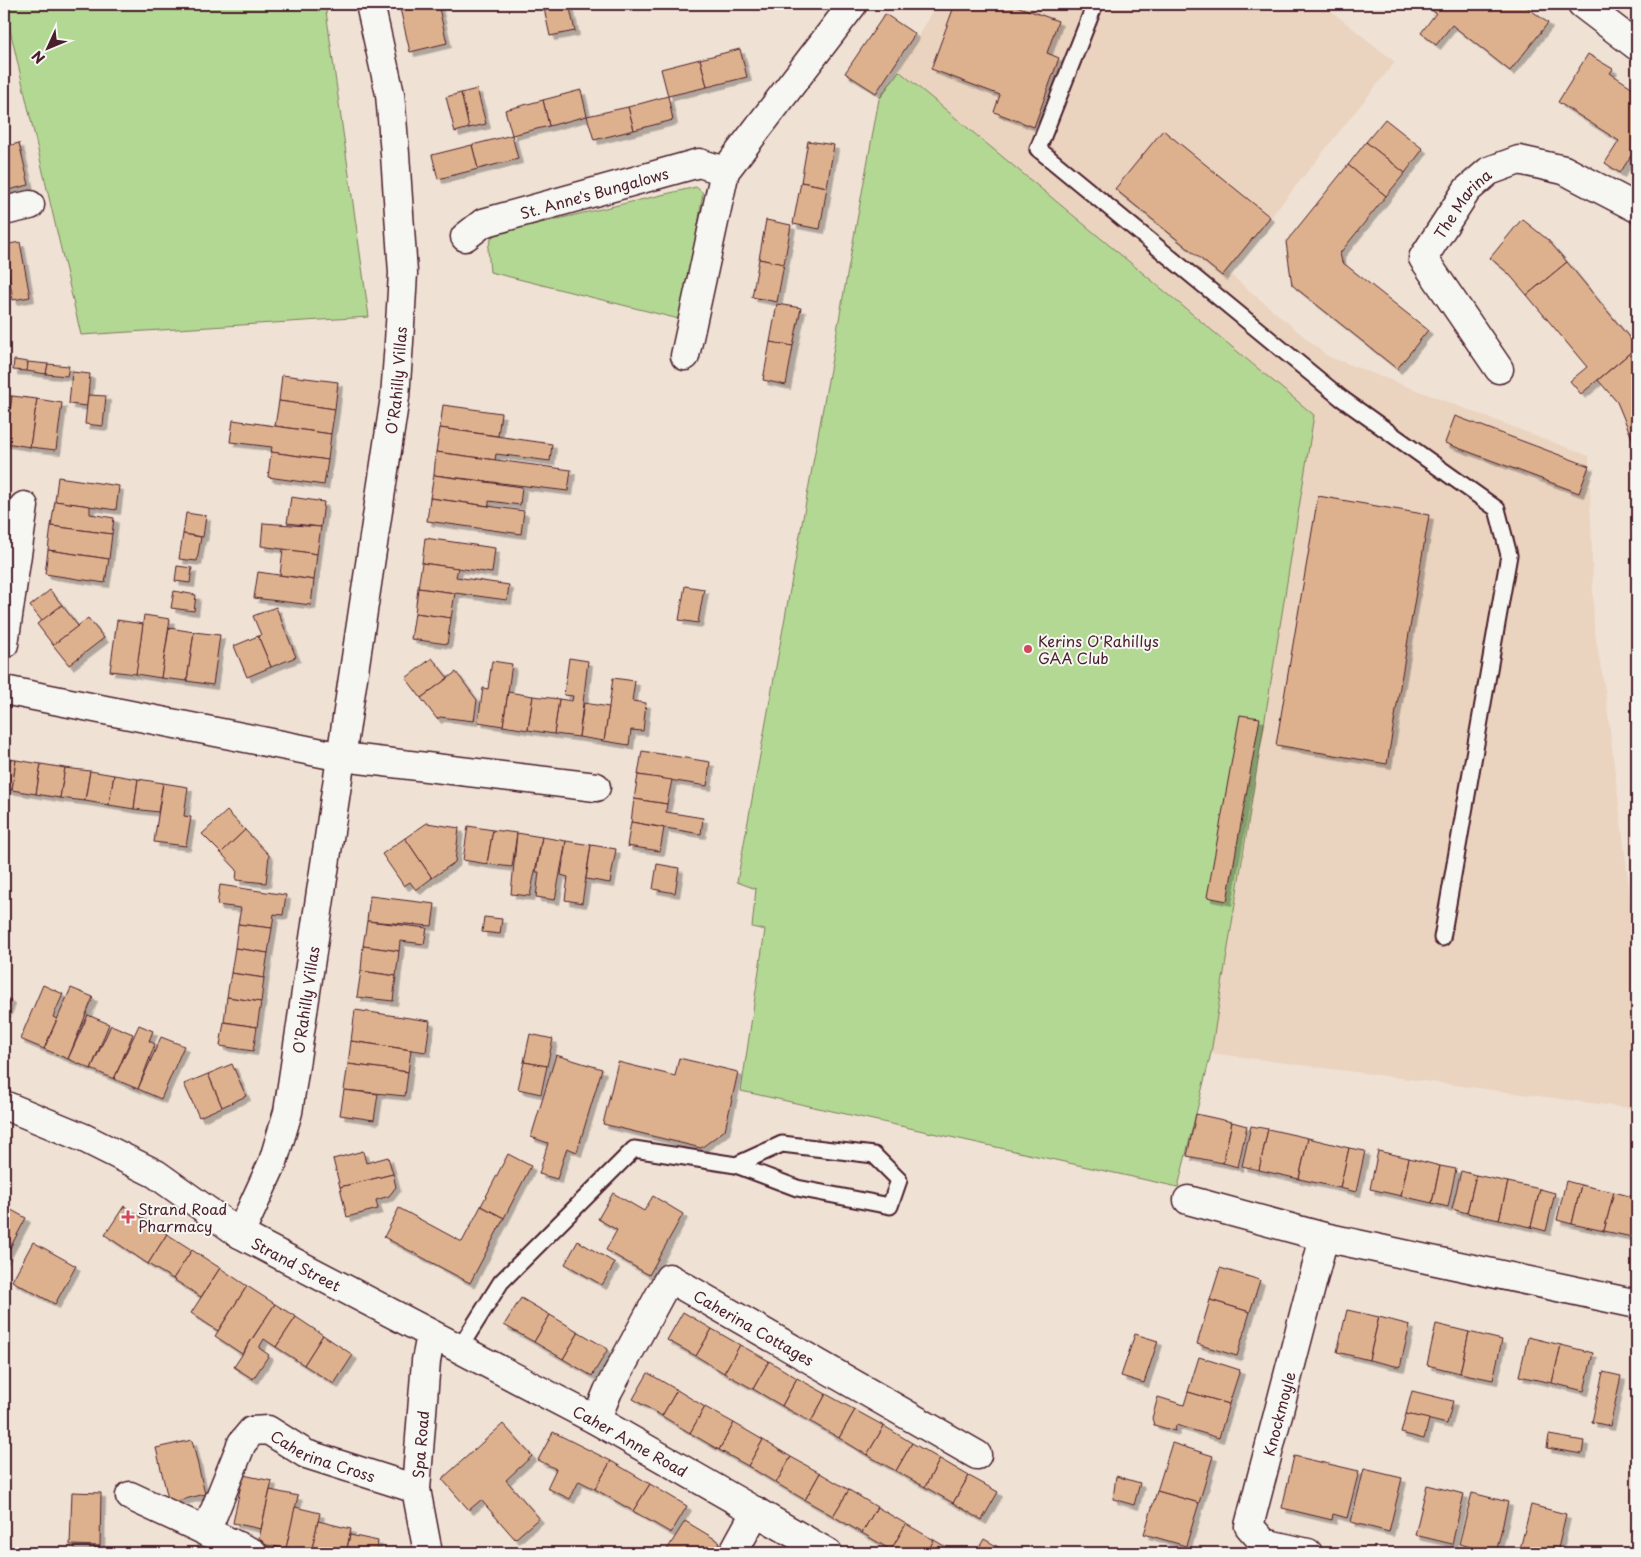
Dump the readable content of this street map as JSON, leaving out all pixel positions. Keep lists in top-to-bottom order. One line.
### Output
{"streets":{"street":["St. Anne's Bungalows","The Marina","O'Rahilly Villas","Strand Street","Caherina Cottages","Knockmoyle","Caher Anne Road","Spa Road","Caherina Cross"]},"crossings":[["O'Rahilly Villas","Strand Street"],["Strand Street","Caher Anne Road"],["Strand Street","Spa Road"],["Caherina Cottages","Caher Anne Road"],["Caher Anne Road","Spa Road"],["Spa Road","Caherina Cross"]],"places":{"other":["Kerins O'Rahillys GAA Club"],"health":["Strand Road Pharmacy"]},"north":"bottom left"}
